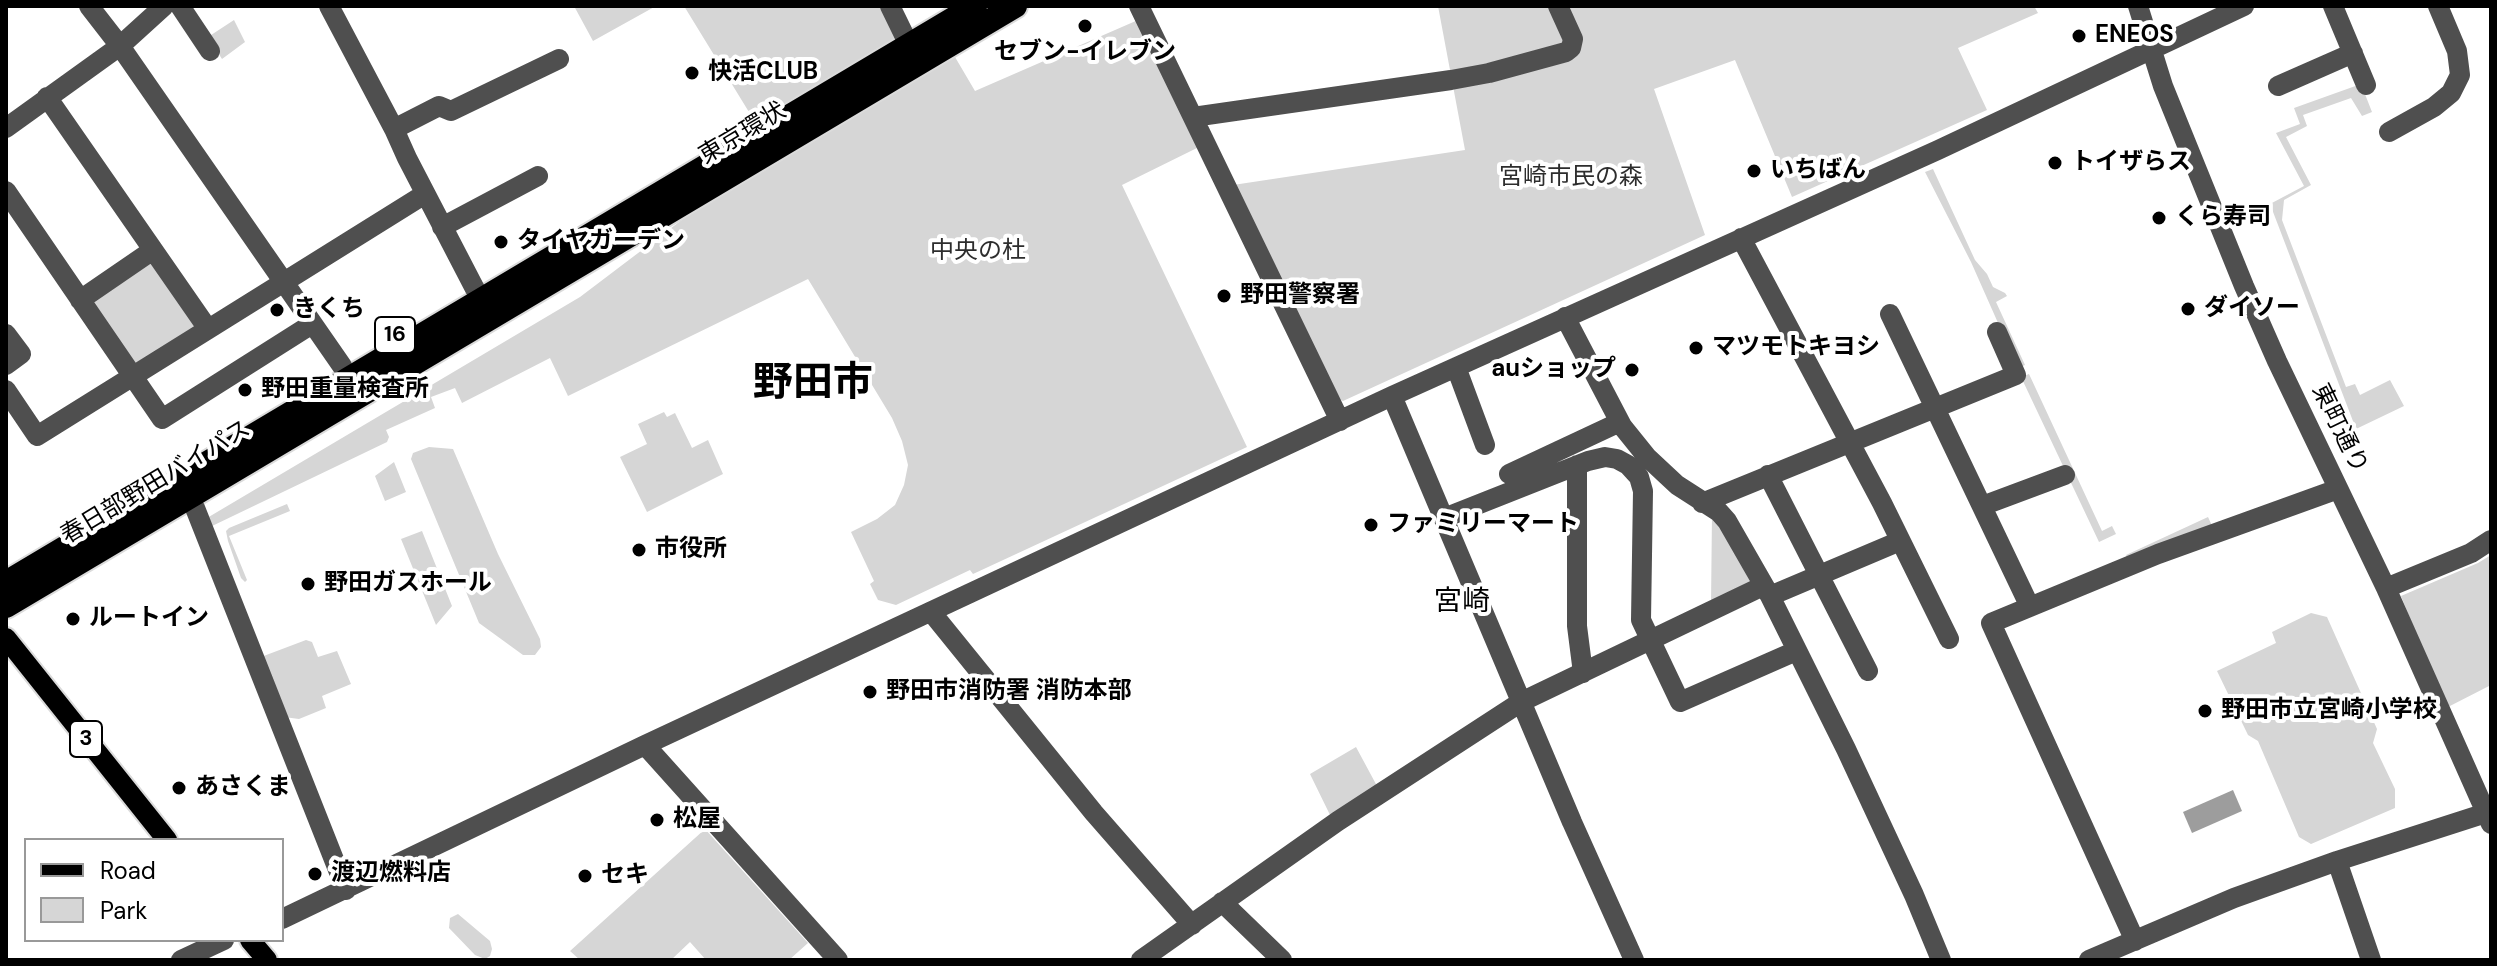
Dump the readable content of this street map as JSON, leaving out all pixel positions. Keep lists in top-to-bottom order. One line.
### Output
{"streets":{"highway":["東京環状","16","春日部野田バイパス"],"main road":["3"],"street":["東町通り"]},"crossings":[["東京環状","16"],["東京環状","春日部野田バイパス"]],"districts":["野田市","宮崎"],"parks":["宮崎市民の森","中央の杜"],"places":["セブン-イレブン","ENEOS","快活CLUB","トイザらス","いちばん","くら寿司","タイヤガーデン","野田警察署","ダイソー","きくち","マツモトキヨシ","auショップ","野田重量検査所","ファミリーマート","市役所","野田ガスホール","ルートイン","野田市消防署 消防本部","野田市立宮崎小学校","あさくま","松屋","渡辺燃料店","セキ"],"legend":["Road","Park"]}
